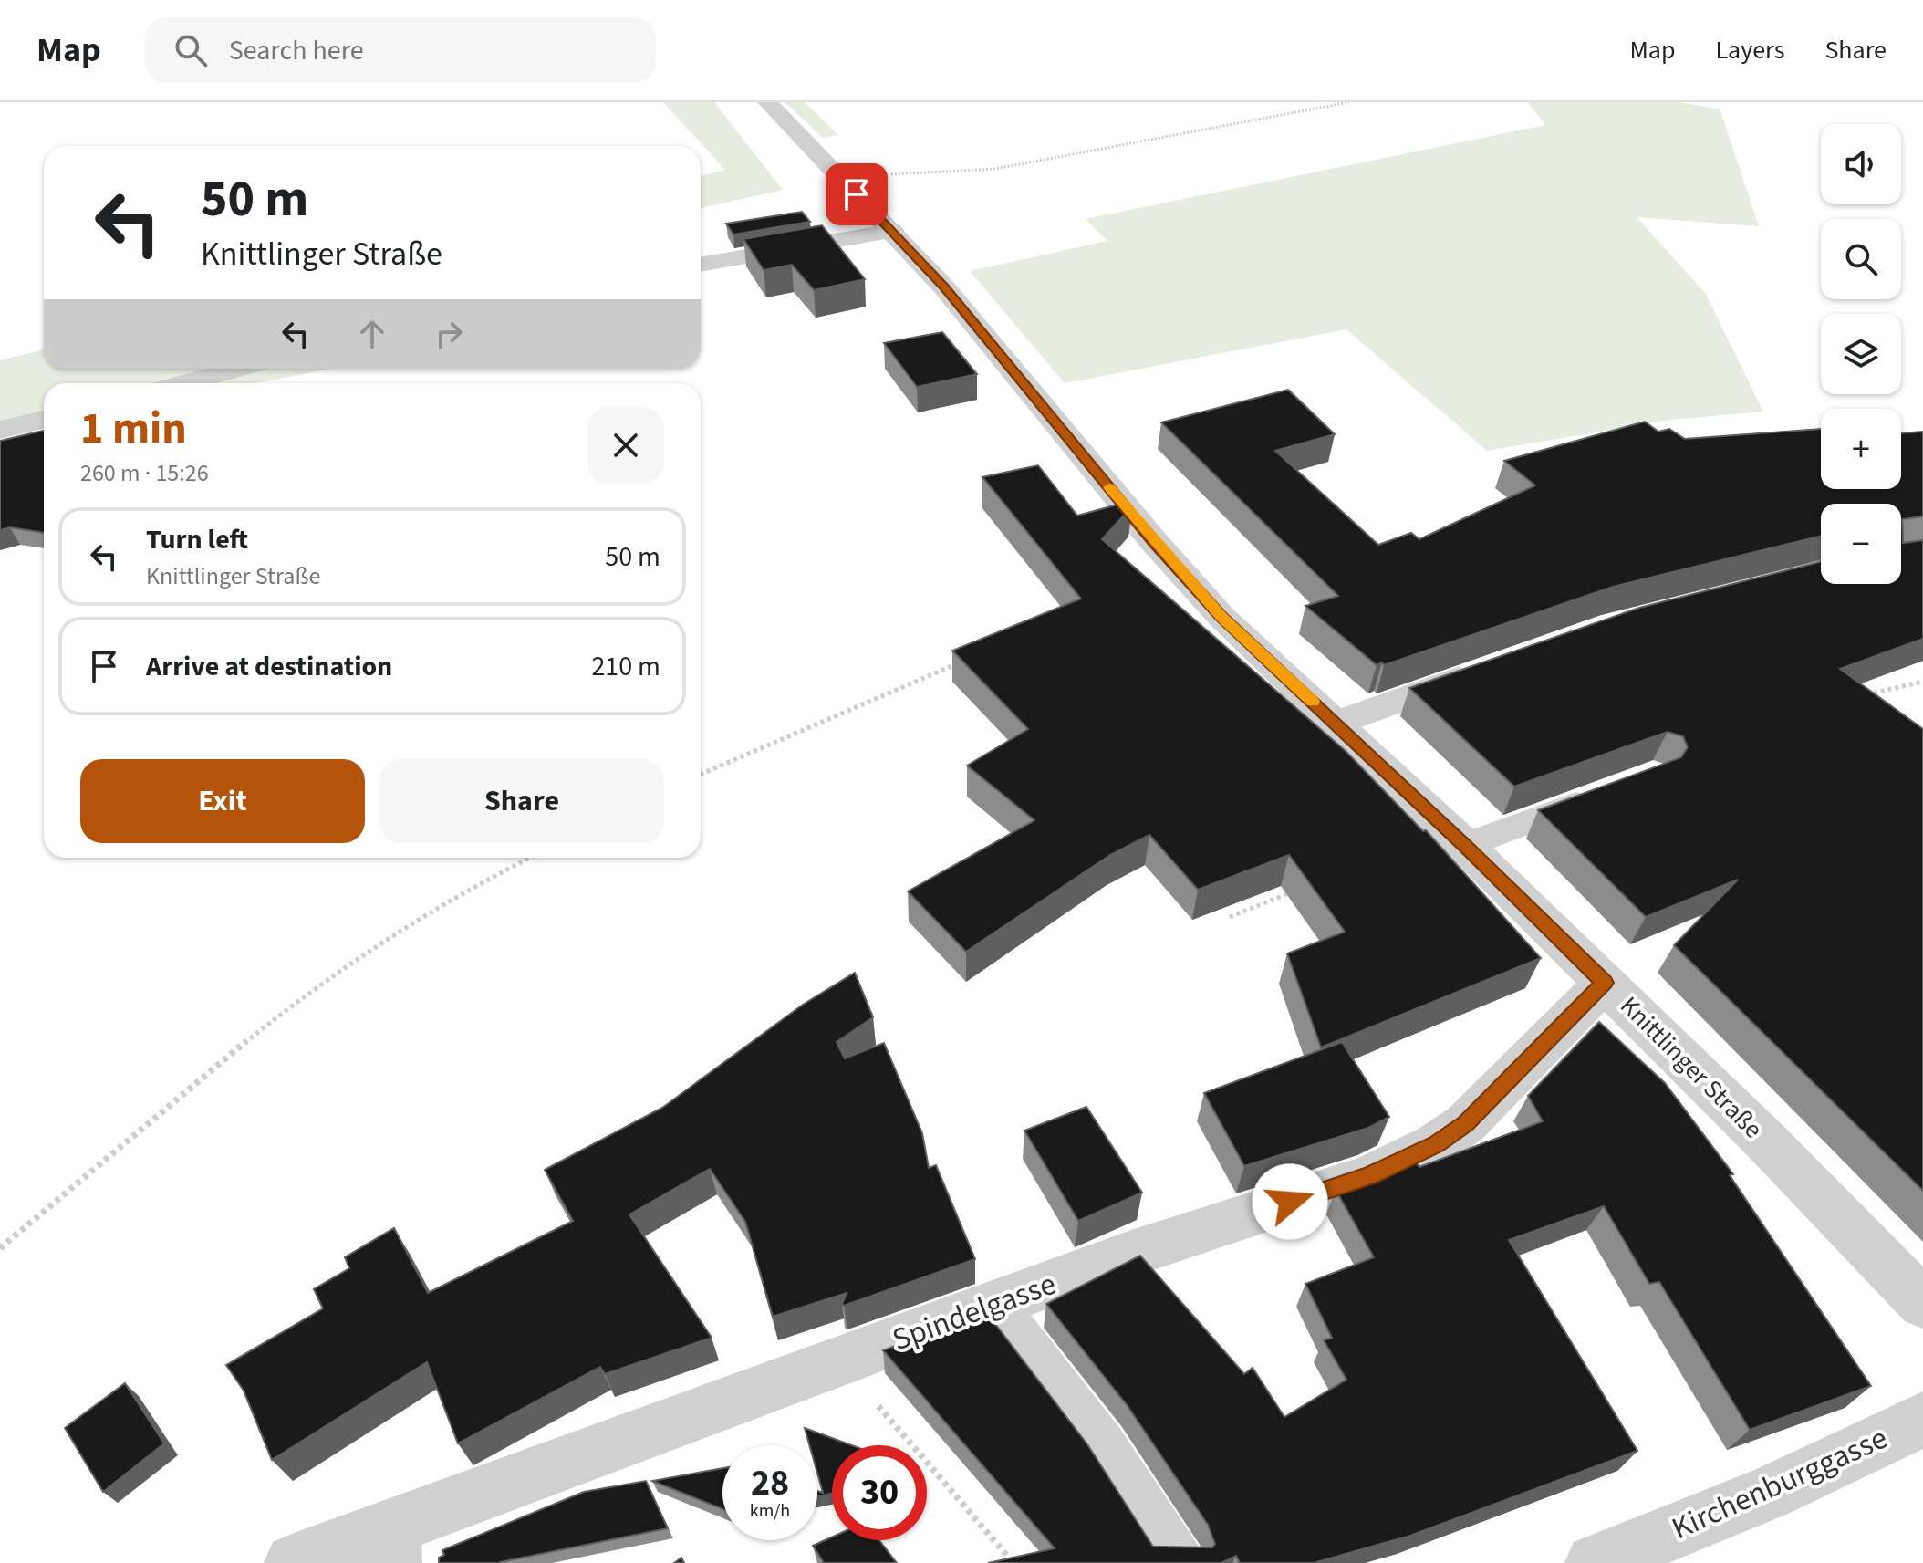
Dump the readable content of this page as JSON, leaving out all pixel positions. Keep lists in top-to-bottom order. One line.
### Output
{"streets":{"street":["Knittlinger Straße","Spindelgasse","Kirchenburggasse"]},"crossings":[["Knittlinger Straße","Spindelgasse"]],"page":{"header":"Map","search":"Search here","nav":["Map","Layers","Share"],"map_buttons":["+","−"],"turn":["50 m","Knittlinger Straße"],"heading":["1 min","260 m · 15:26"],"list":[{"name":"Turn left","note":"Knittlinger Straße","value":"50 m"},{"name":"Arrive at destination","value":"210 m"}],"buttons":["Exit","Share"],"speed":"28 km/h","limit":"30"}}
